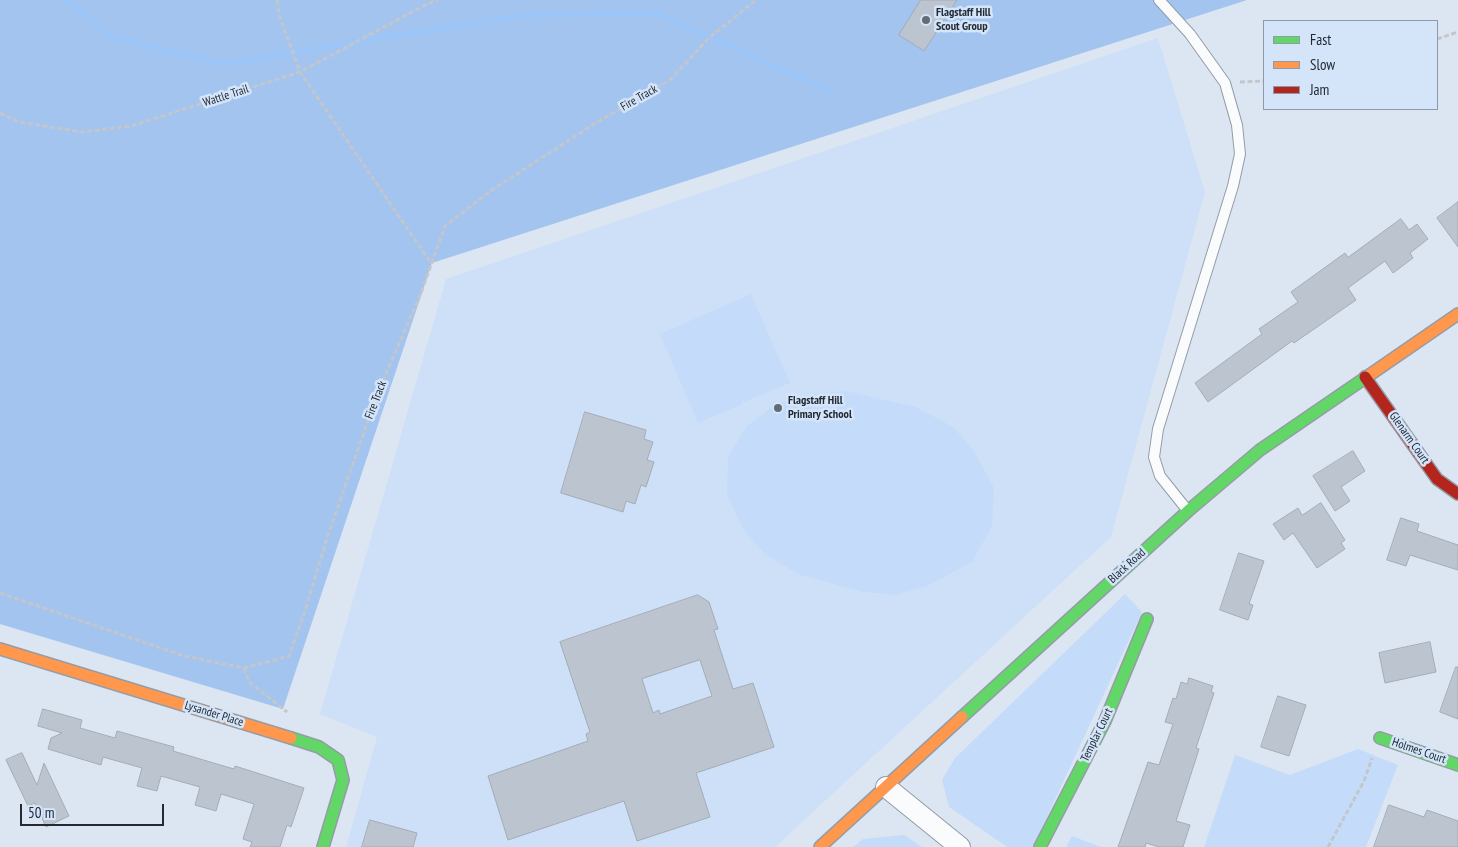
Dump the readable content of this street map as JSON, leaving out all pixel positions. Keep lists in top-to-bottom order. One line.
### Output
{"streets":{"street":["Glenarm Court","Black Road","Lysander Place","Templar Court","Holmes Court"],"path":["Wattle Trail","Fire Track"]},"crossings":[["Glenarm Court","Black Road"]],"places":["Flagstaff Hill Scout Group","Flagstaff Hill Primary School"],"legend":["Fast","Slow","Jam"],"scale_bar":"50 m"}
